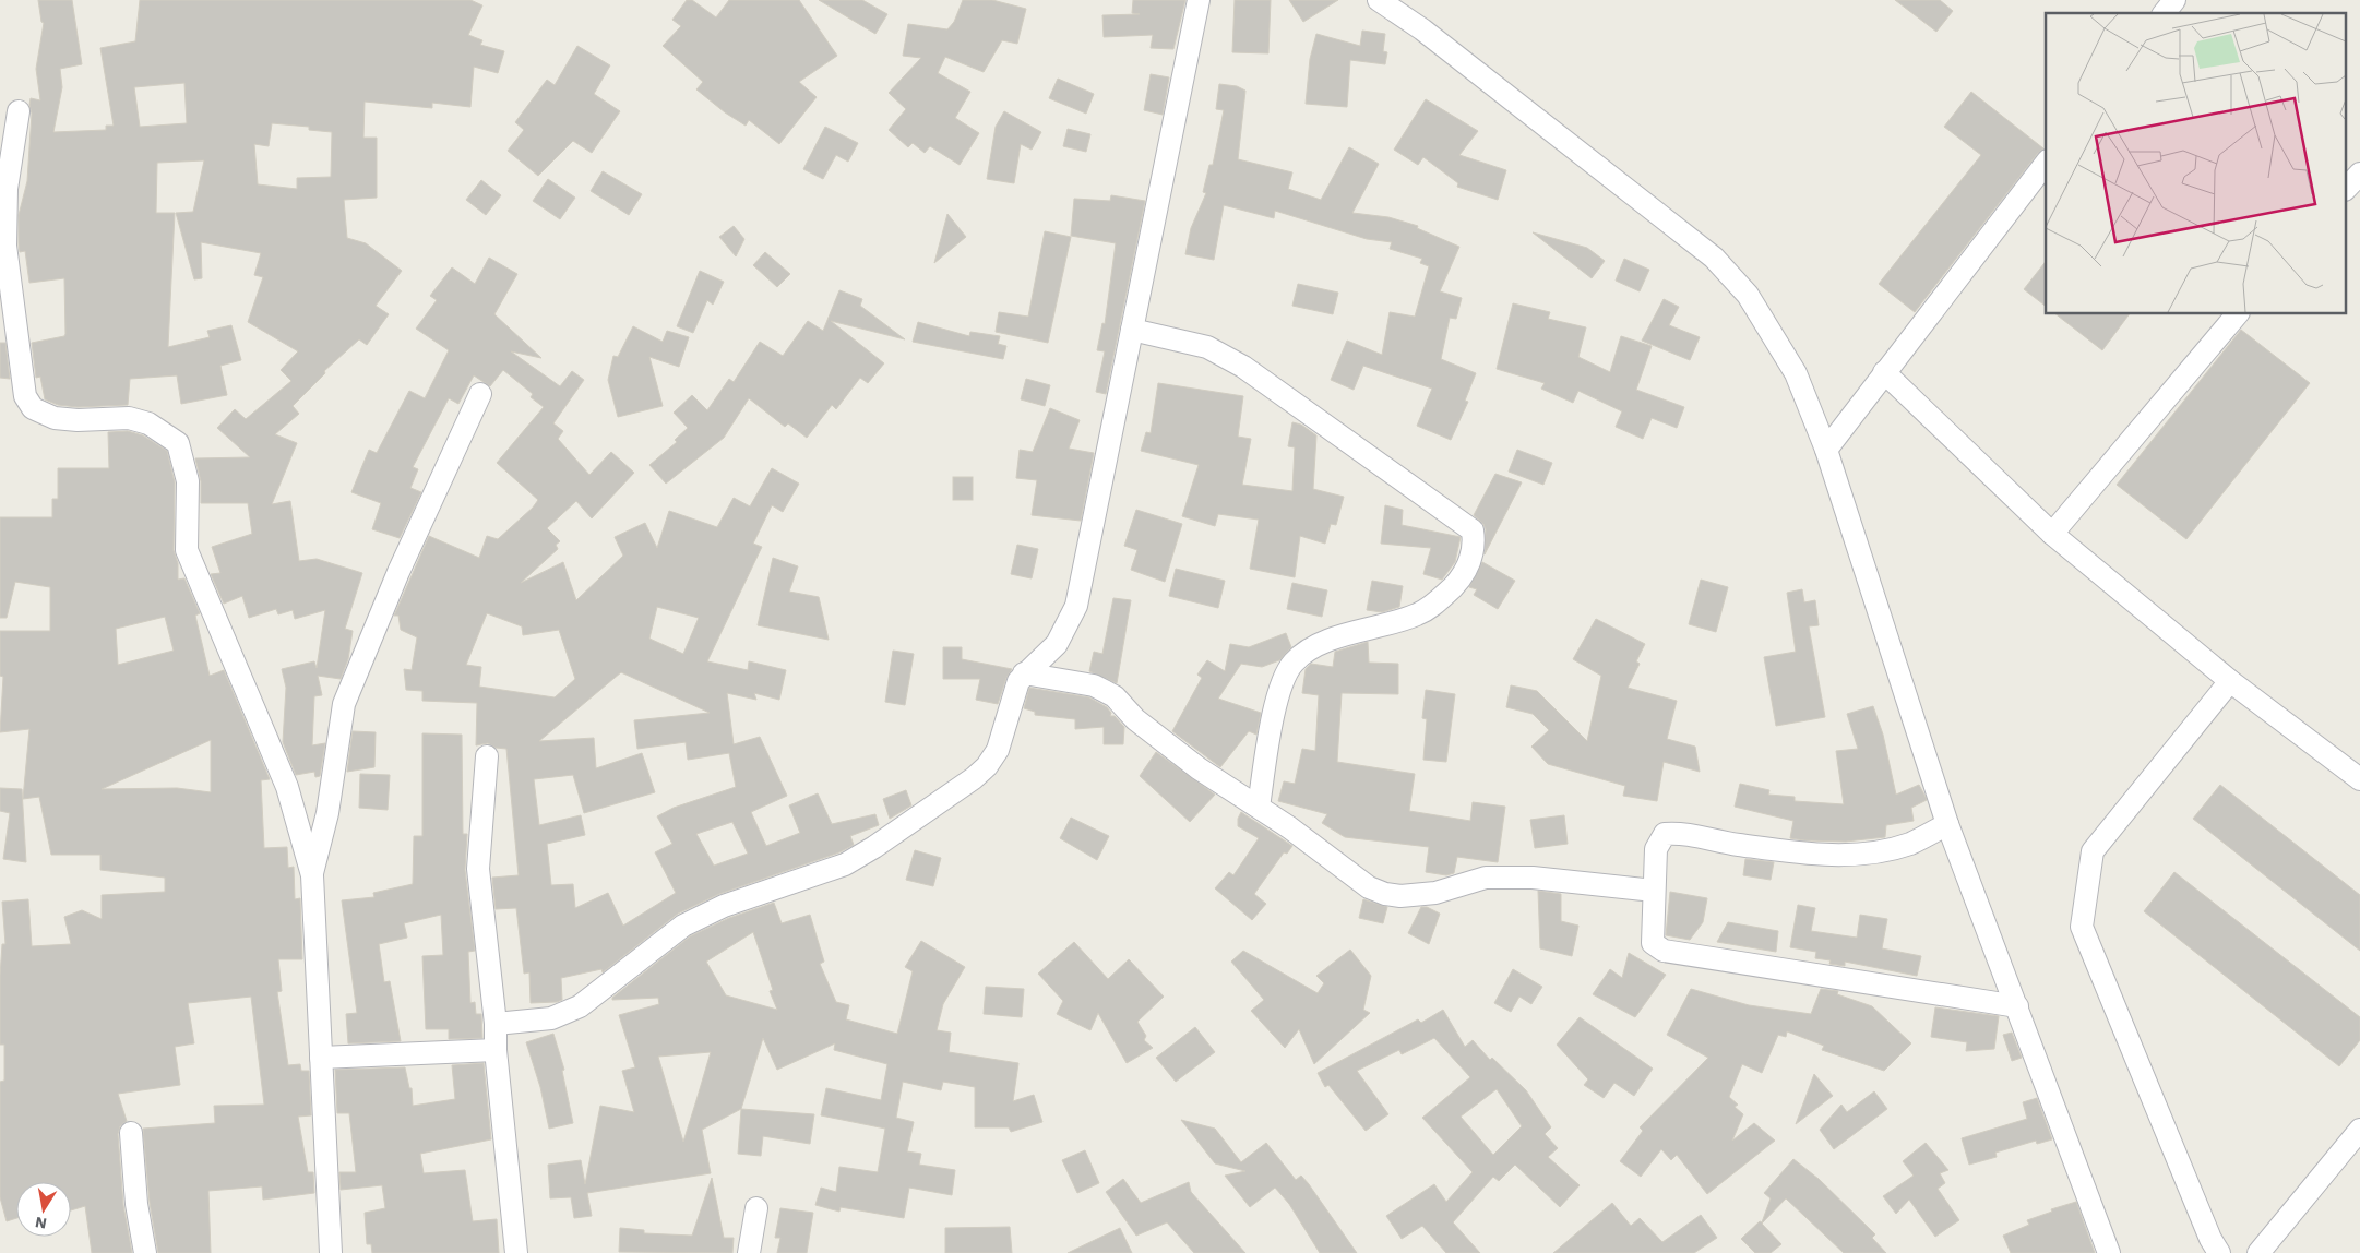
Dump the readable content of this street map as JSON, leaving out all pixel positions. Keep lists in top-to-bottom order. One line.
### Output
{"north":"bottom"}
